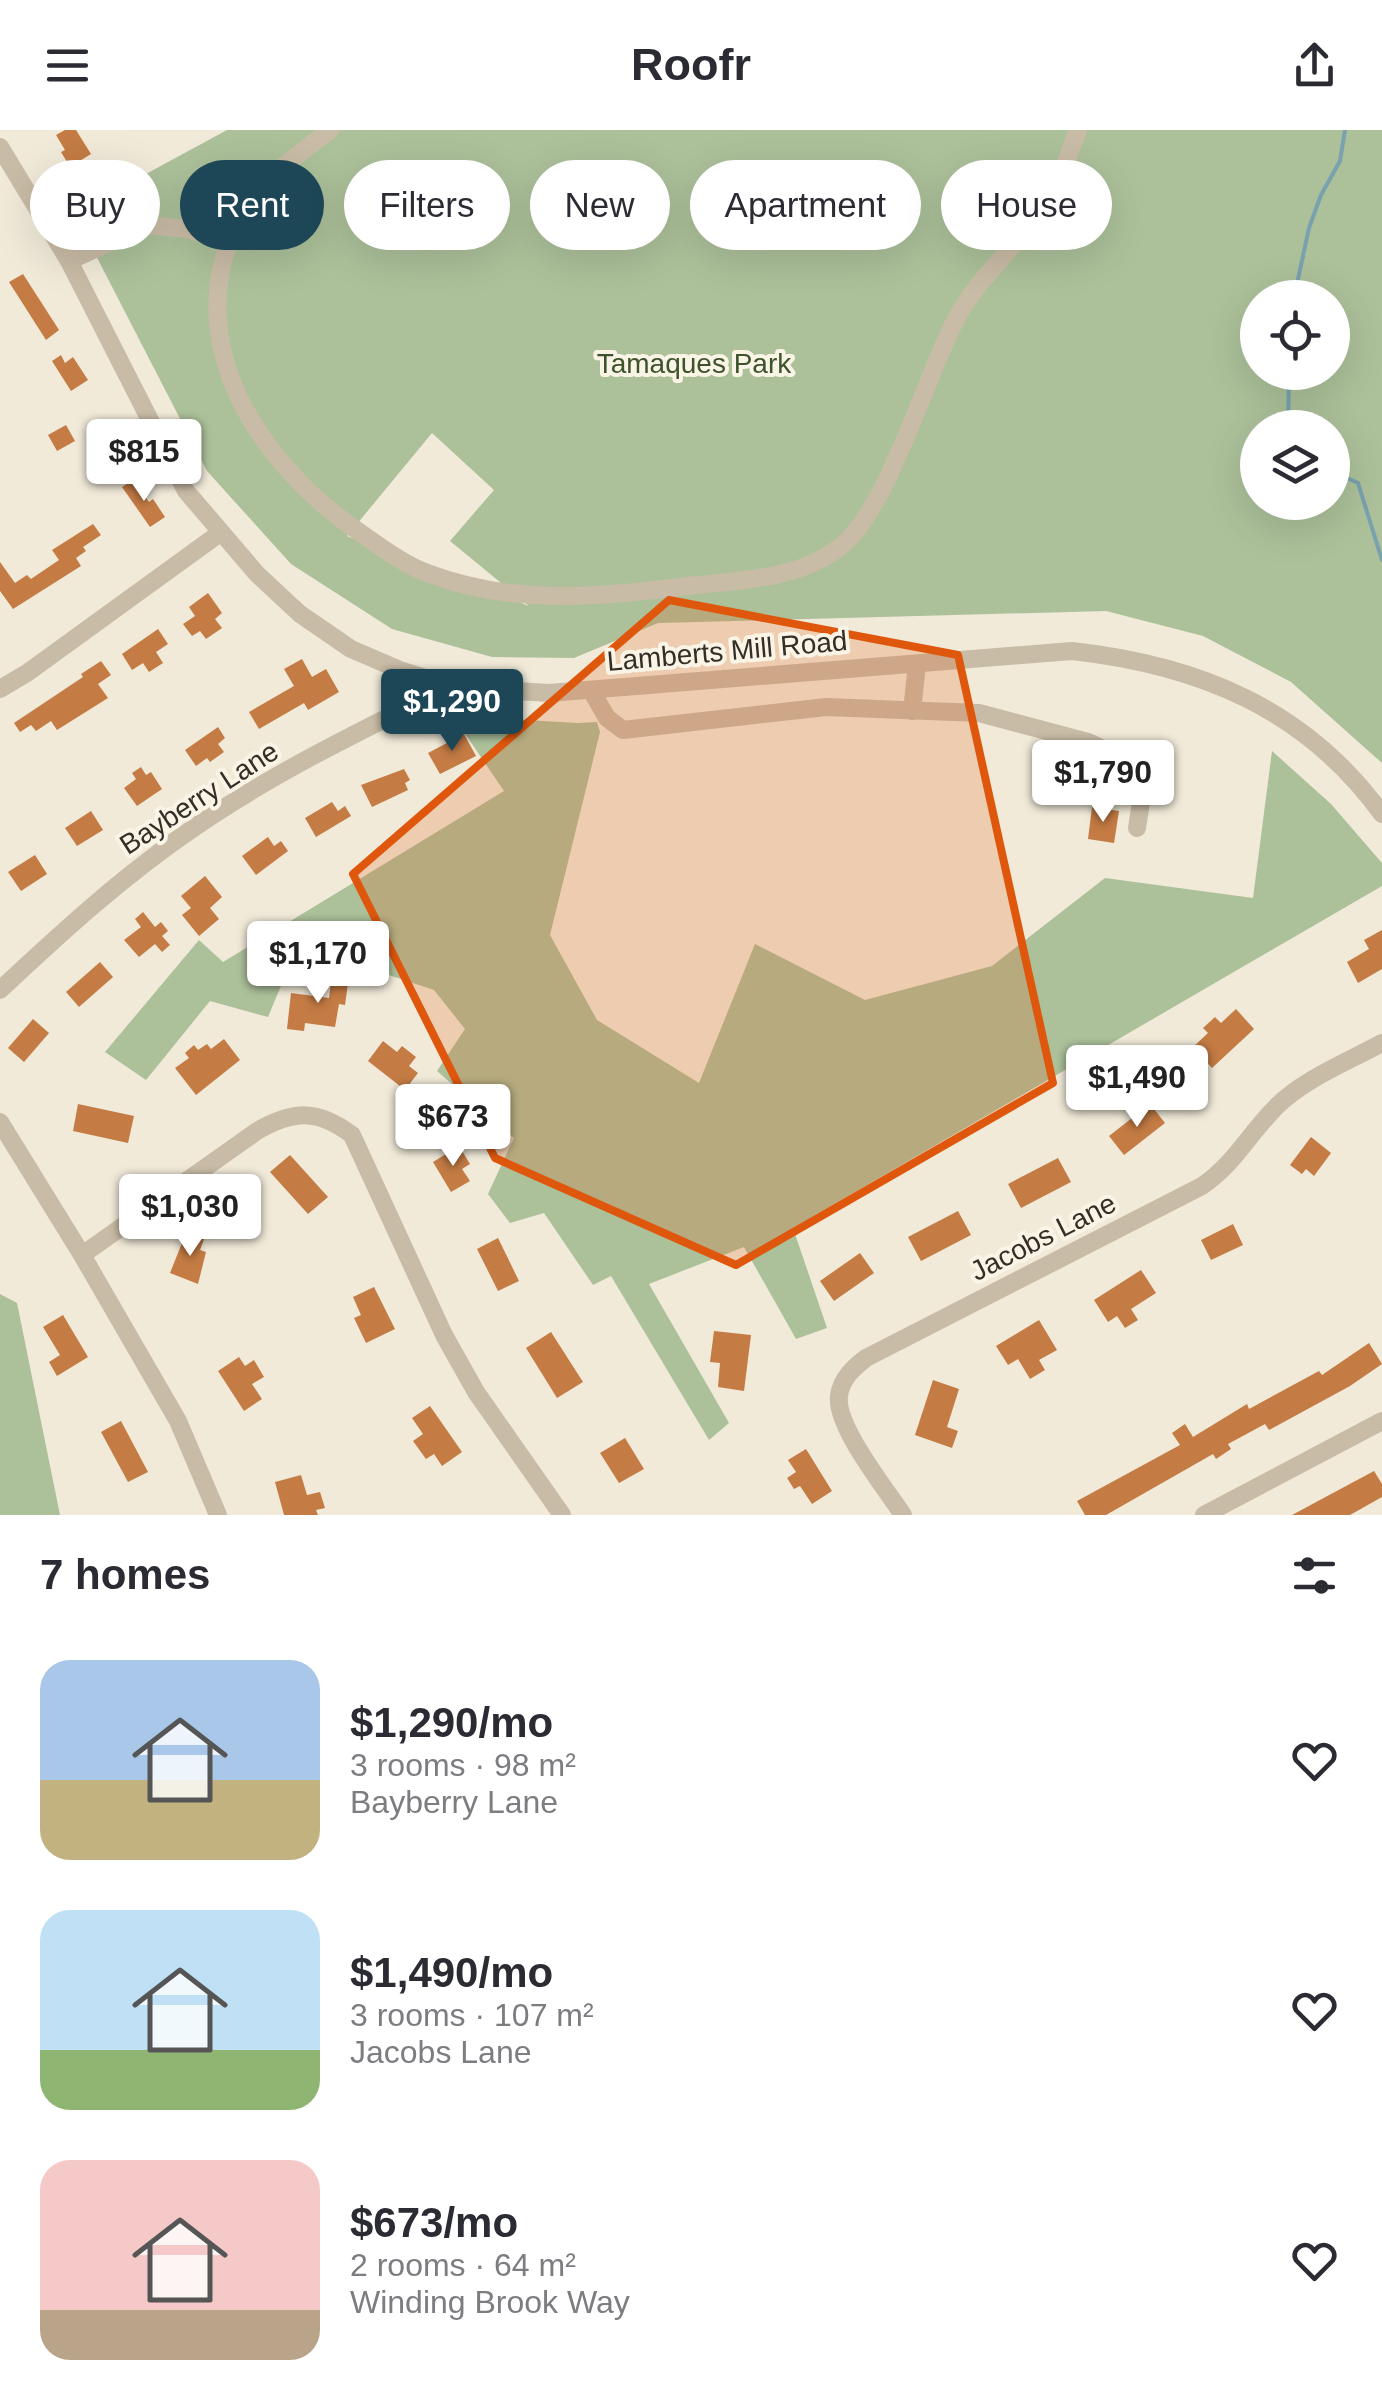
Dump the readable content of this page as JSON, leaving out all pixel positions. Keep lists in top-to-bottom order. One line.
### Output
{"streets":{"street":["Lamberts Mill Road","Bayberry Lane","Jacobs Lane"]},"crossings":[["Lamberts Mill Road","Bayberry Lane"]],"parks":["Tamaques Park"],"page":{"header":"Roofr","chip":["Buy","Rent","Filters","New","Apartment","House"],"price":["$815","$1,290","$1,790","$1,170","$1,490","$673","$1,030"],"heading":"7 homes","list":[{"name":"$1,290/mo","note":"3 rooms · 98 m² · Bayberry Lane"},{"name":"$1,490/mo","note":"3 rooms · 107 m² · Jacobs Lane"},{"name":"$673/mo","note":"2 rooms · 64 m² · Winding Brook Way"}]}}
